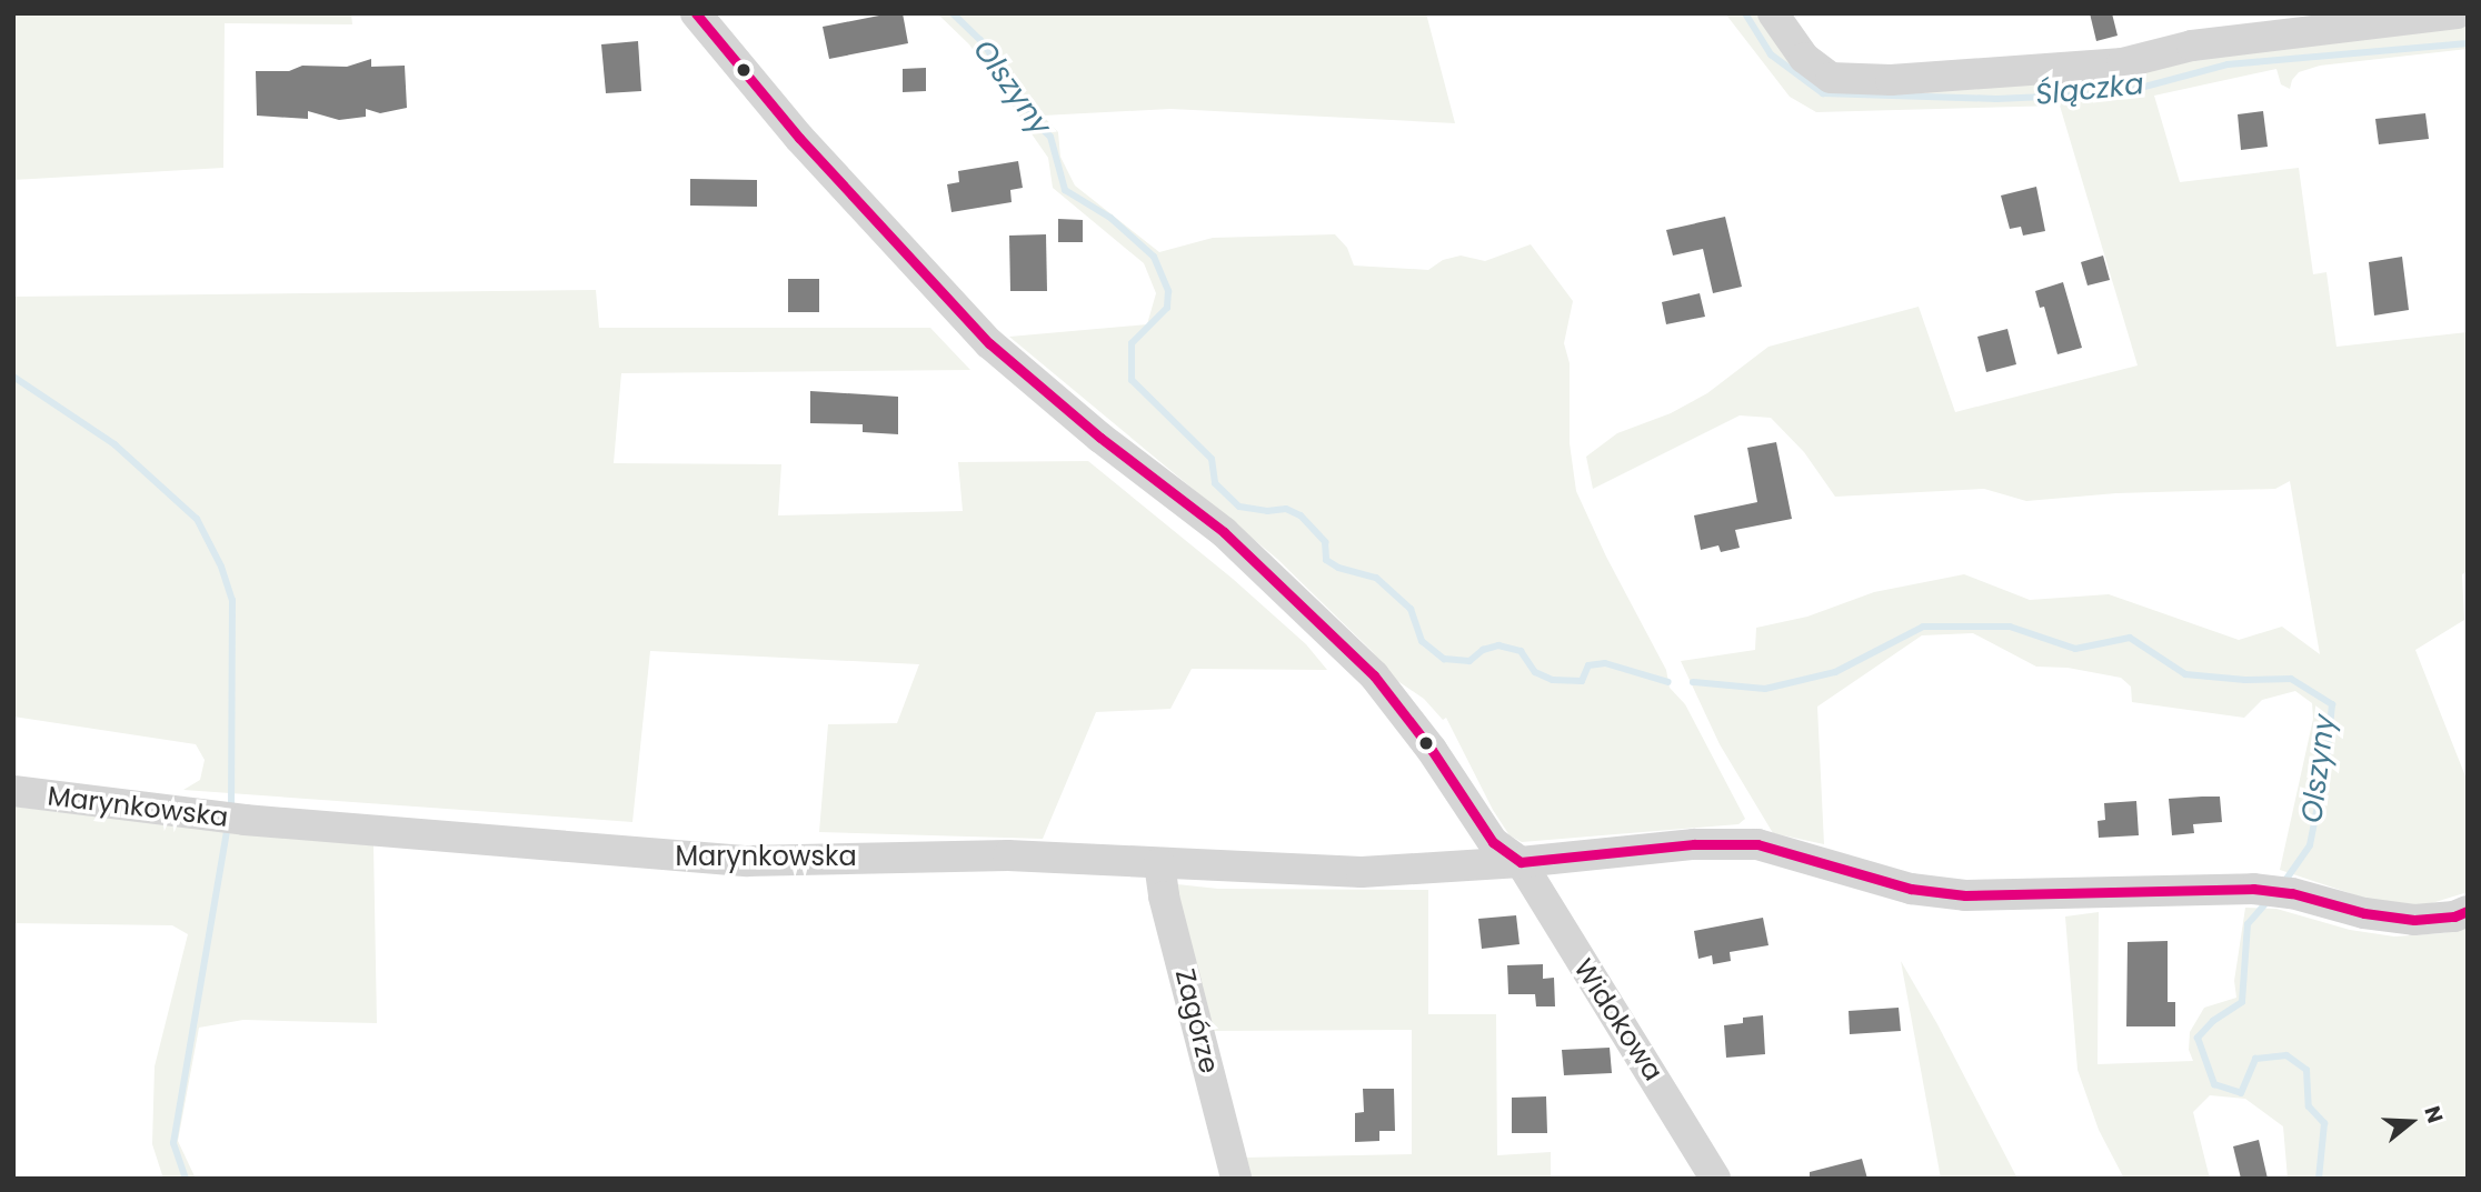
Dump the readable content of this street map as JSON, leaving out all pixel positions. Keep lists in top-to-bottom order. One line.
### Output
{"streets":{"street":["Marynkowska","Widokowa","Zagórze"]},"crossings":[["Marynkowska","Widokowa"],["Marynkowska","Zagórze"]],"water":["Olszyny","Ślączka"],"north":"right"}
